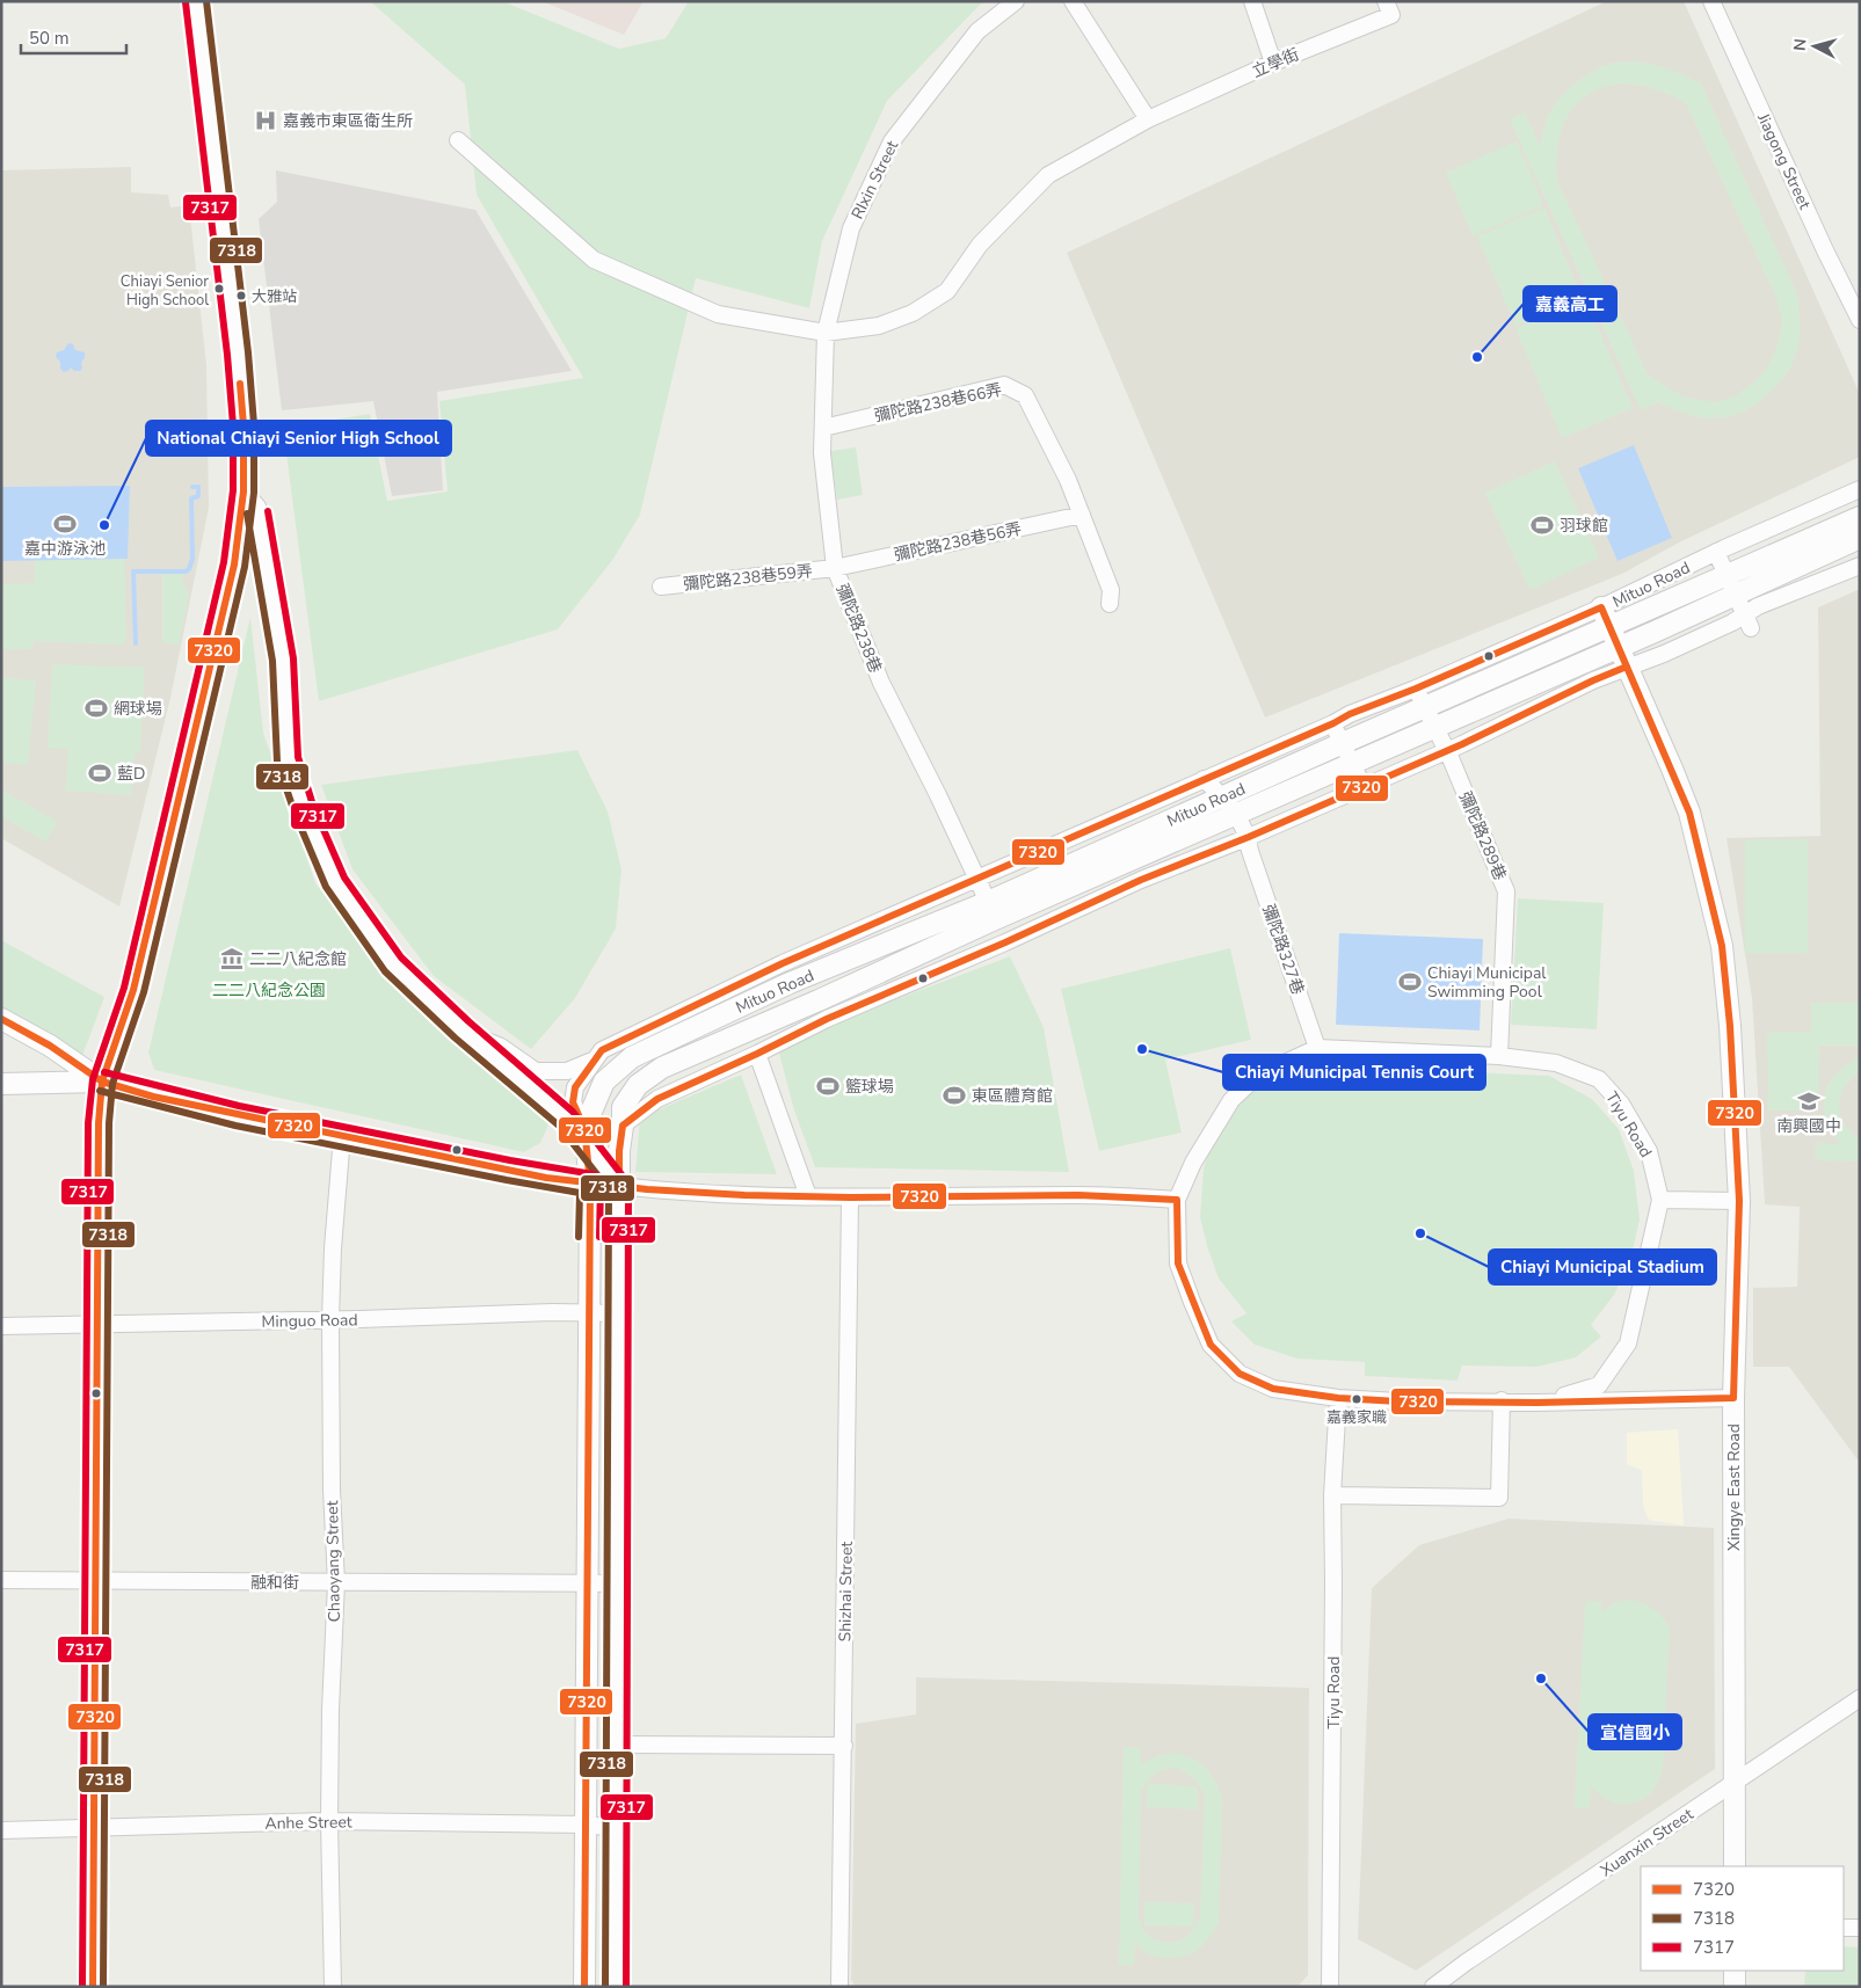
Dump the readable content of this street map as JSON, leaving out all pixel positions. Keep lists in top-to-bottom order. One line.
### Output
{"streets":{"street":["立學街","Jiagong Street","RIxin Street","彌陀路238巷66弄","彌陀路238巷56弄","彌陀路238巷59弄","Mituo Road","彌陀路238巷","彌陀路289巷","彌陀路327巷","Tiyu Road","Minguo Road","Xingye East Road","Chaoyang Street","融和街","Shizhai Street","Anhe Street","Xuanxin Street"]},"crossings":[["RIxin Street","彌陀路238巷"],["彌陀路238巷66弄","彌陀路238巷56弄"],["彌陀路238巷66弄","彌陀路238巷"],["彌陀路238巷56弄","彌陀路238巷59弄"],["彌陀路238巷56弄","彌陀路238巷"],["彌陀路238巷59弄","彌陀路238巷"],["Mituo Road","彌陀路238巷"],["Mituo Road","彌陀路289巷"],["Mituo Road","彌陀路327巷"],["Mituo Road","Minguo Road"],["Mituo Road","Xingye East Road"],["Mituo Road","融和街"],["Mituo Road","Anhe Street"],["彌陀路289巷","Tiyu Road"],["彌陀路327巷","Tiyu Road"],["Tiyu Road","Xingye East Road"],["Minguo Road","Chaoyang Street"],["Xingye East Road","Xuanxin Street"],["Chaoyang Street","融和街"],["Chaoyang Street","Anhe Street"]],"parks":["二二八紀念公園"],"places":{"hospital":["嘉義市東區衛生所"],"other":["Chiayi Senior High School","大雅站","嘉義高工","National Chiayi Senior High School","Chiayi Municipal Tennis Court","Chiayi Municipal Stadium","嘉義家職","宣信國小"],"sports":["嘉中游泳池","羽球館","網球場","藍D","Chiayi Municipal Swimming Pool","籃球場","東區體育館"],"museum":["二二八紀念館"],"school or university":["南興國中"]},"lines":["transit line 7318","transit line 7317","transit line 7320"],"legend":["7320","7318","7317"],"scale_bar":"50 m","north":"left"}
